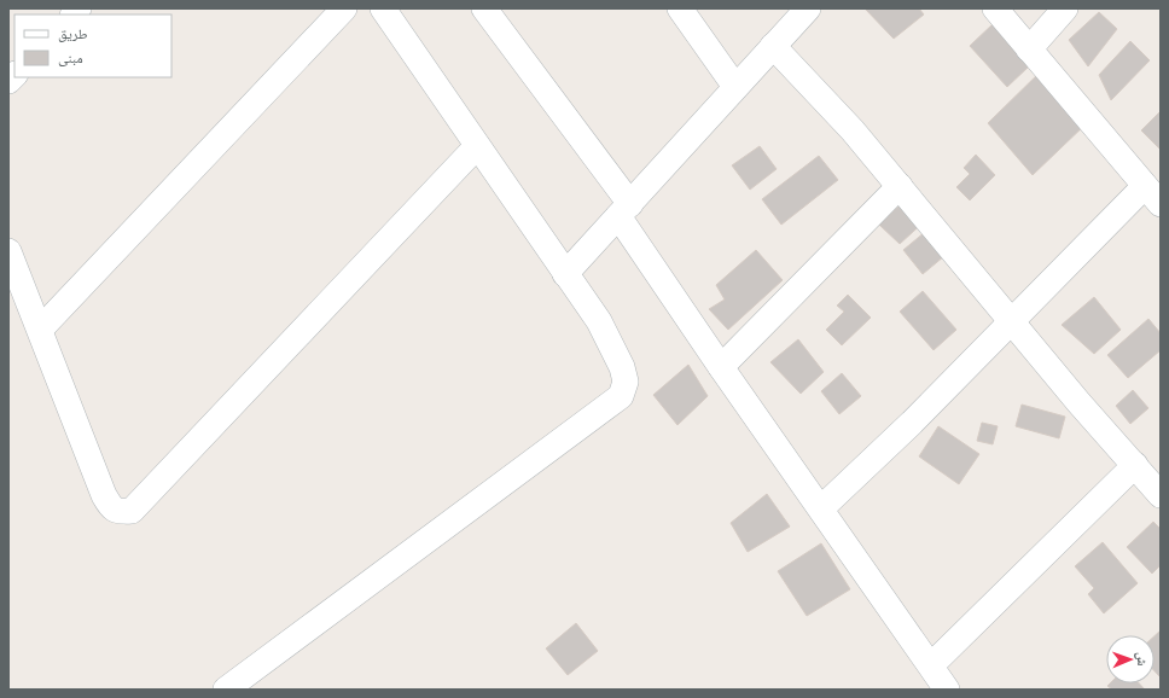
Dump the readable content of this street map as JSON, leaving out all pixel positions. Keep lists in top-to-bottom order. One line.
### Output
{"legend":["طريق","مبنى"],"north":"right"}
